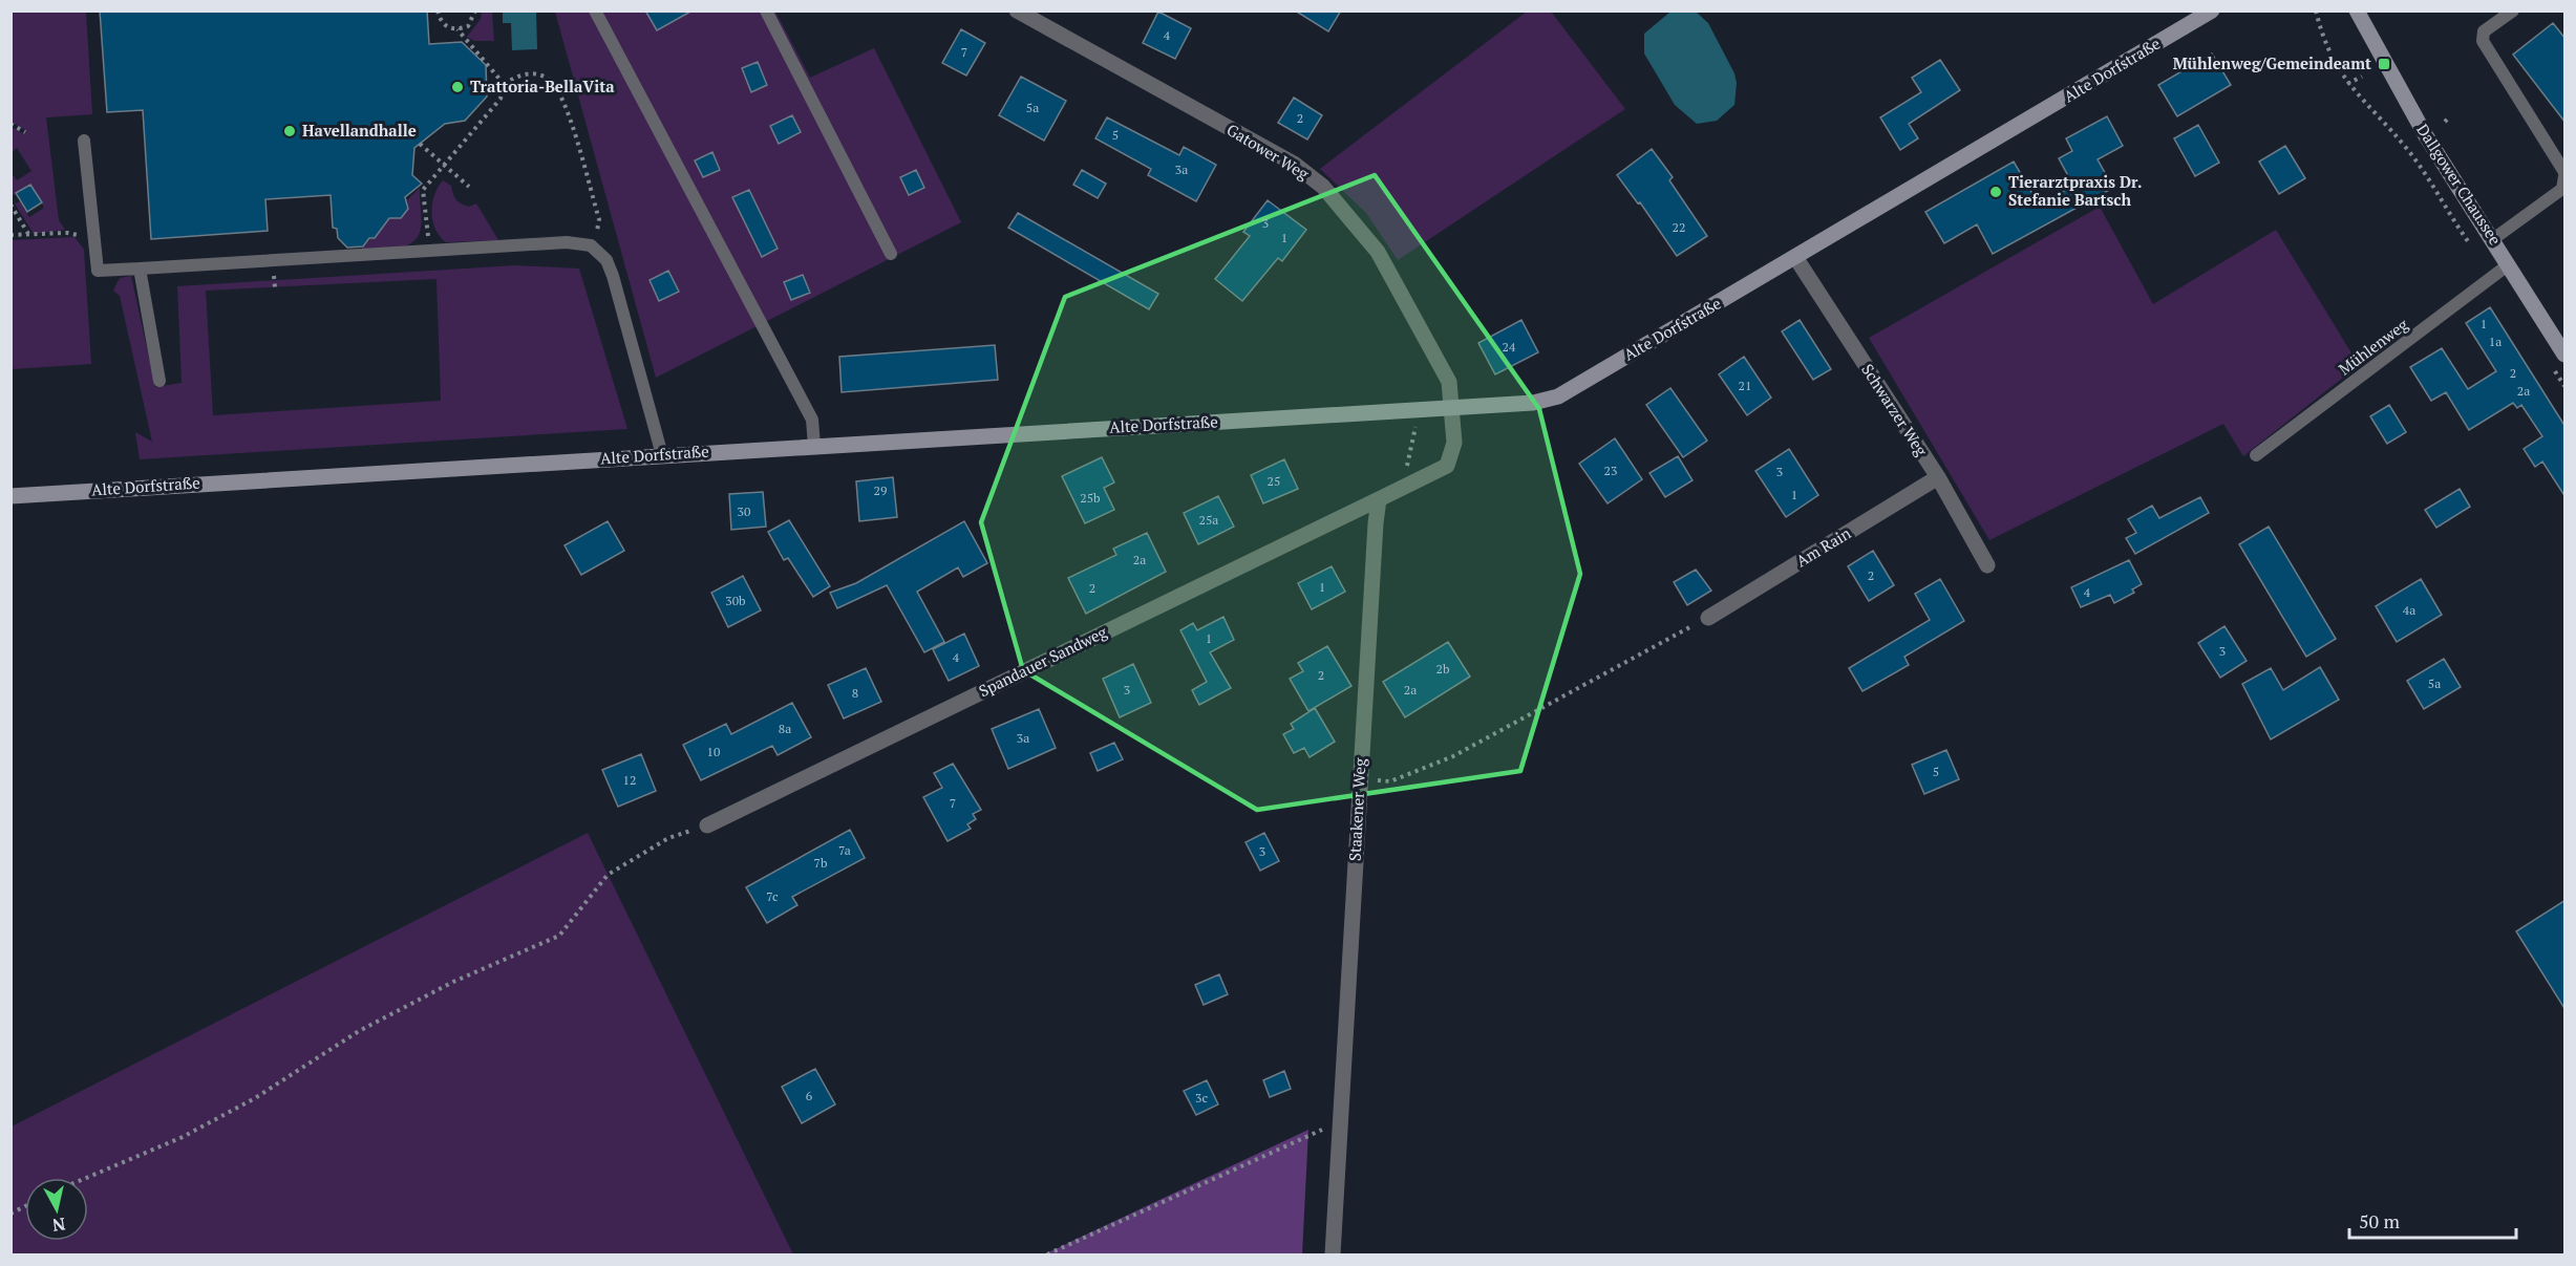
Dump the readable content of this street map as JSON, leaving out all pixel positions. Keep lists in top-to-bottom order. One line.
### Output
{"streets":{"street":["Alte Dorfstraße","Gatower Weg","Dallgower Chaussee","Schwarzer Weg","Am Rain","Spandauer Sandweg","Staakener Weg"],"lane":["Mühlenweg"]},"crossings":[["Alte Dorfstraße","Gatower Weg"],["Alte Dorfstraße","Schwarzer Weg"],["Dallgower Chaussee","Mühlenweg"],["Schwarzer Weg","Am Rain"],["Spandauer Sandweg","Staakener Weg"]],"places":{"transit":["Mühlenweg/Gemeindeamt"],"other":["Trattoria-BellaVita","Havellandhalle","Tierarztpraxis Dr. Stefanie Bartsch"]},"house_numbers":["4","7","5a","2","5","3a","3","22","1","1","1a","24","2","21","2a","23","3","25","29","1","25b","30","25a","2a","2","1","2","4","30b","4a","1","3","4","2b","2","5a","3","2a","8","8a","3a","10","5","12","7","7a","3","7b","7c","6","3c"],"scale_bar":"50 m","north":"bottom"}
